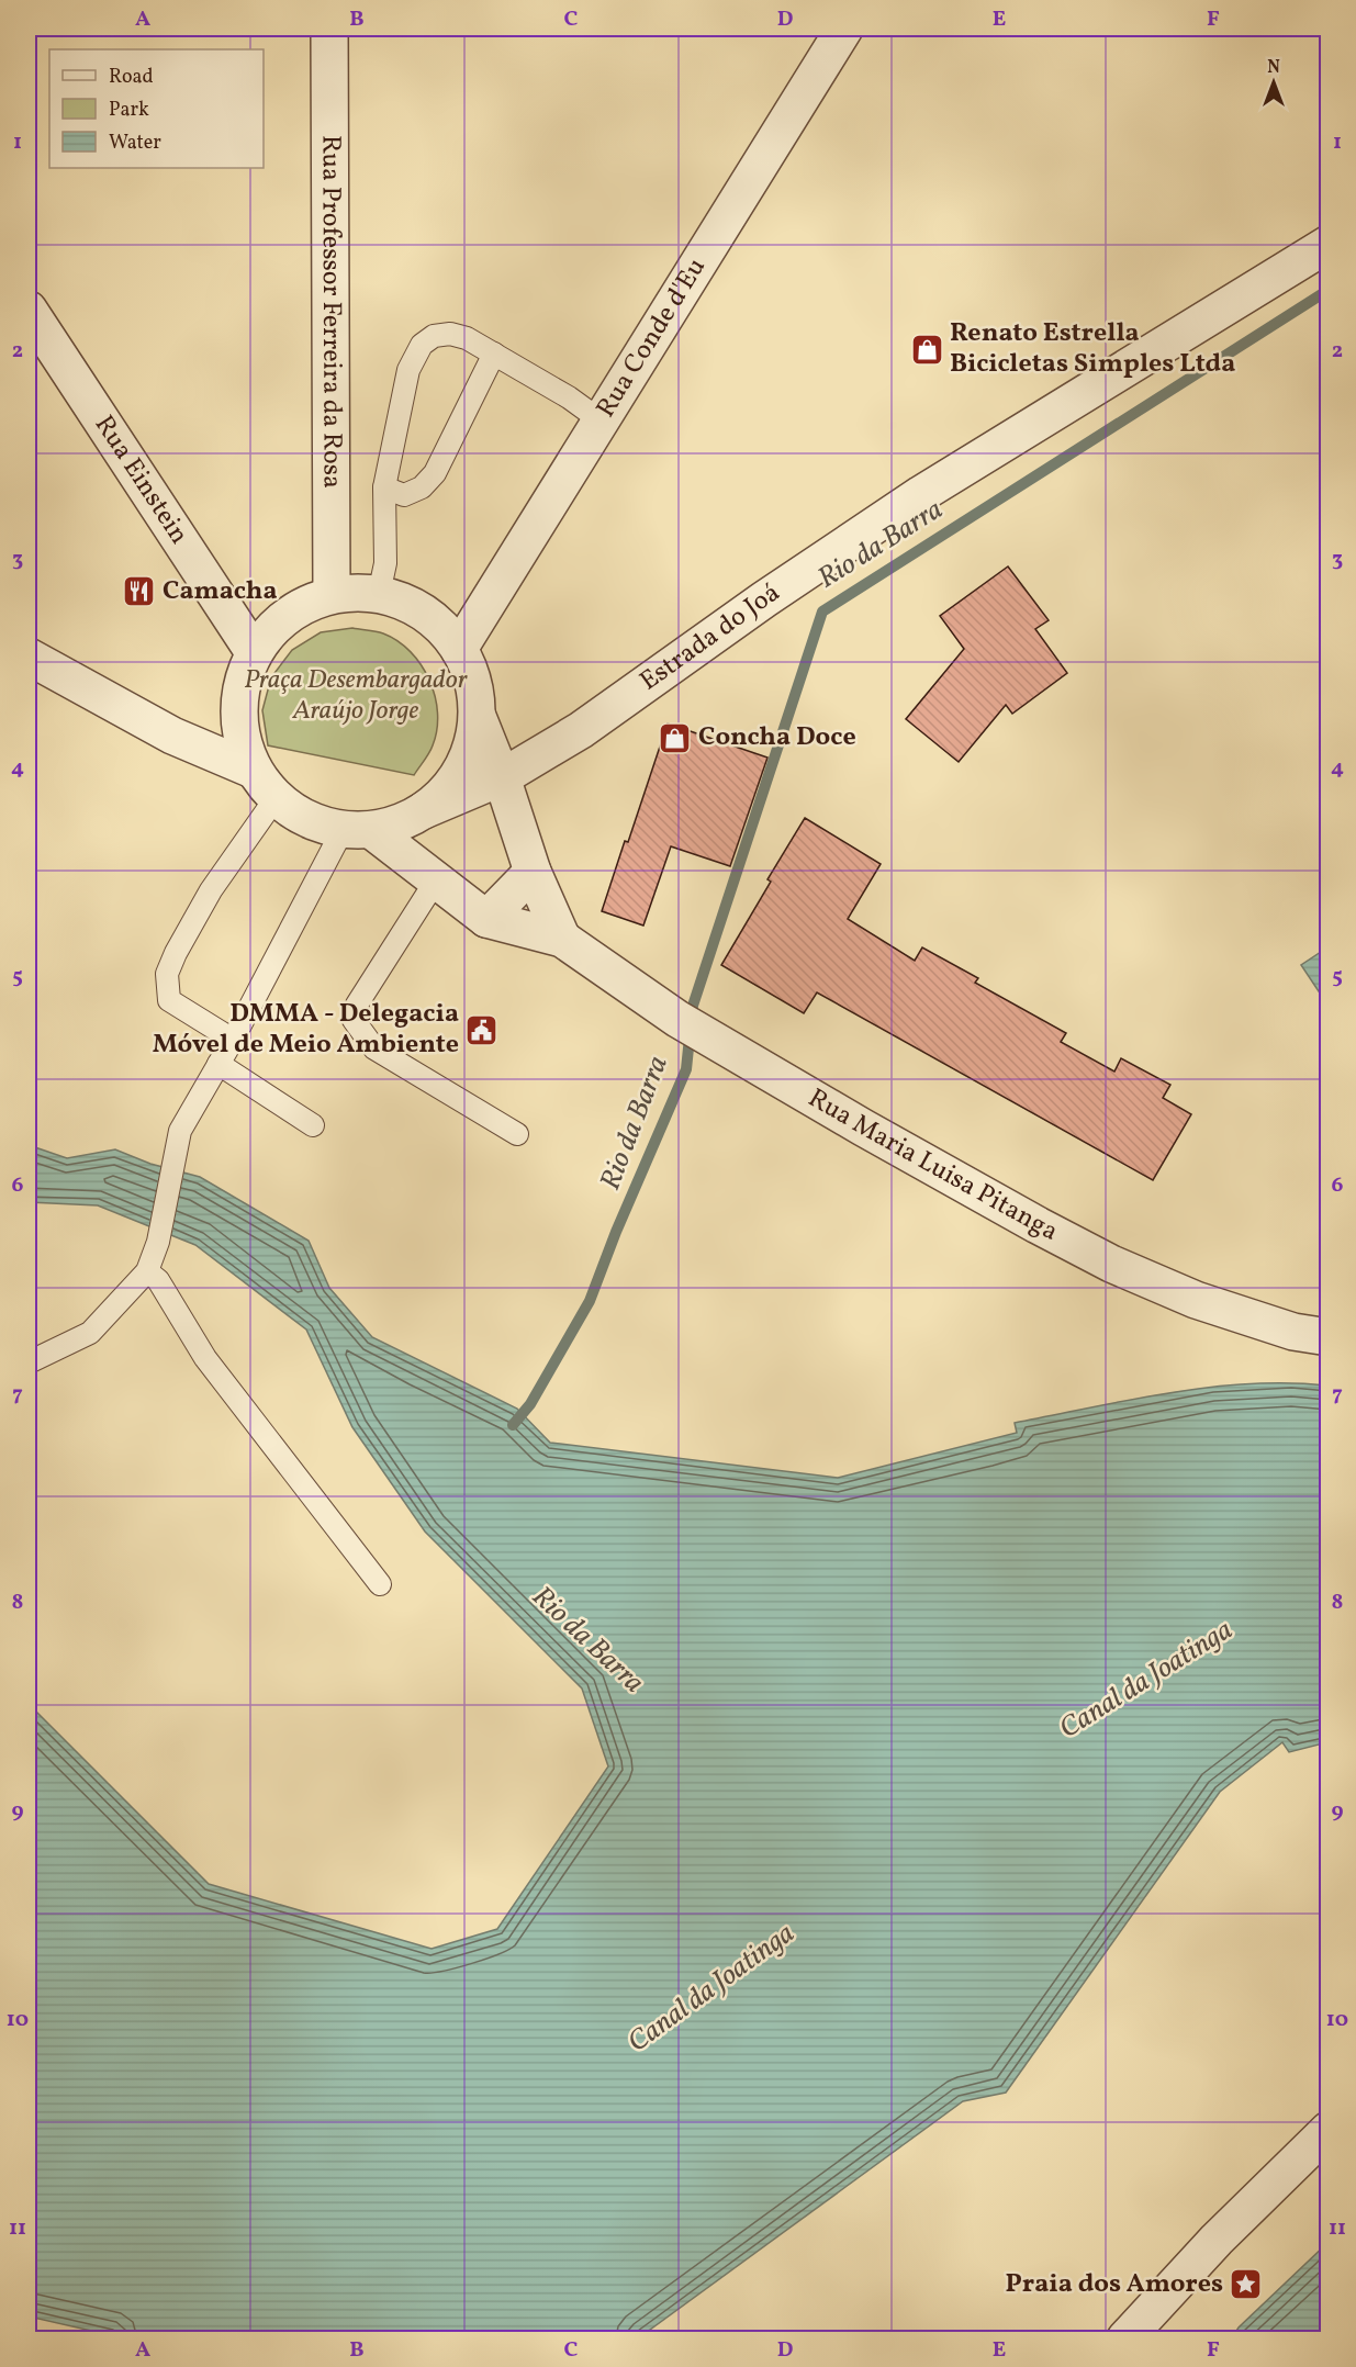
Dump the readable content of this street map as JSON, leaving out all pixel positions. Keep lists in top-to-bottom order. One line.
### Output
{"streets":{"street":["Rua Professor Ferreira da Rosa","Rua Conde d'Eu","Rua Einstein","Estrada do Joá","Rua Maria Luisa Pitanga"]},"water":["Rio da Barra","Canal da Joatinga"],"parks":["Praça Desembargador Araújo Jorge"],"places":{"shop":["Renato Estrella Bicicletas Simples Ltda","Concha Doce"],"restaurant":["Camacha"],"public building":["DMMA - Delegacia Móvel de Meio Ambiente"],"place":["Praia dos Amores"]},"legend":["Road","Park","Water"],"north":"top","grid":{"columns":["A","B","C","D","E","F"],"rows":["1","2","3","4","5","6","7","8","9","10","11"]}}
